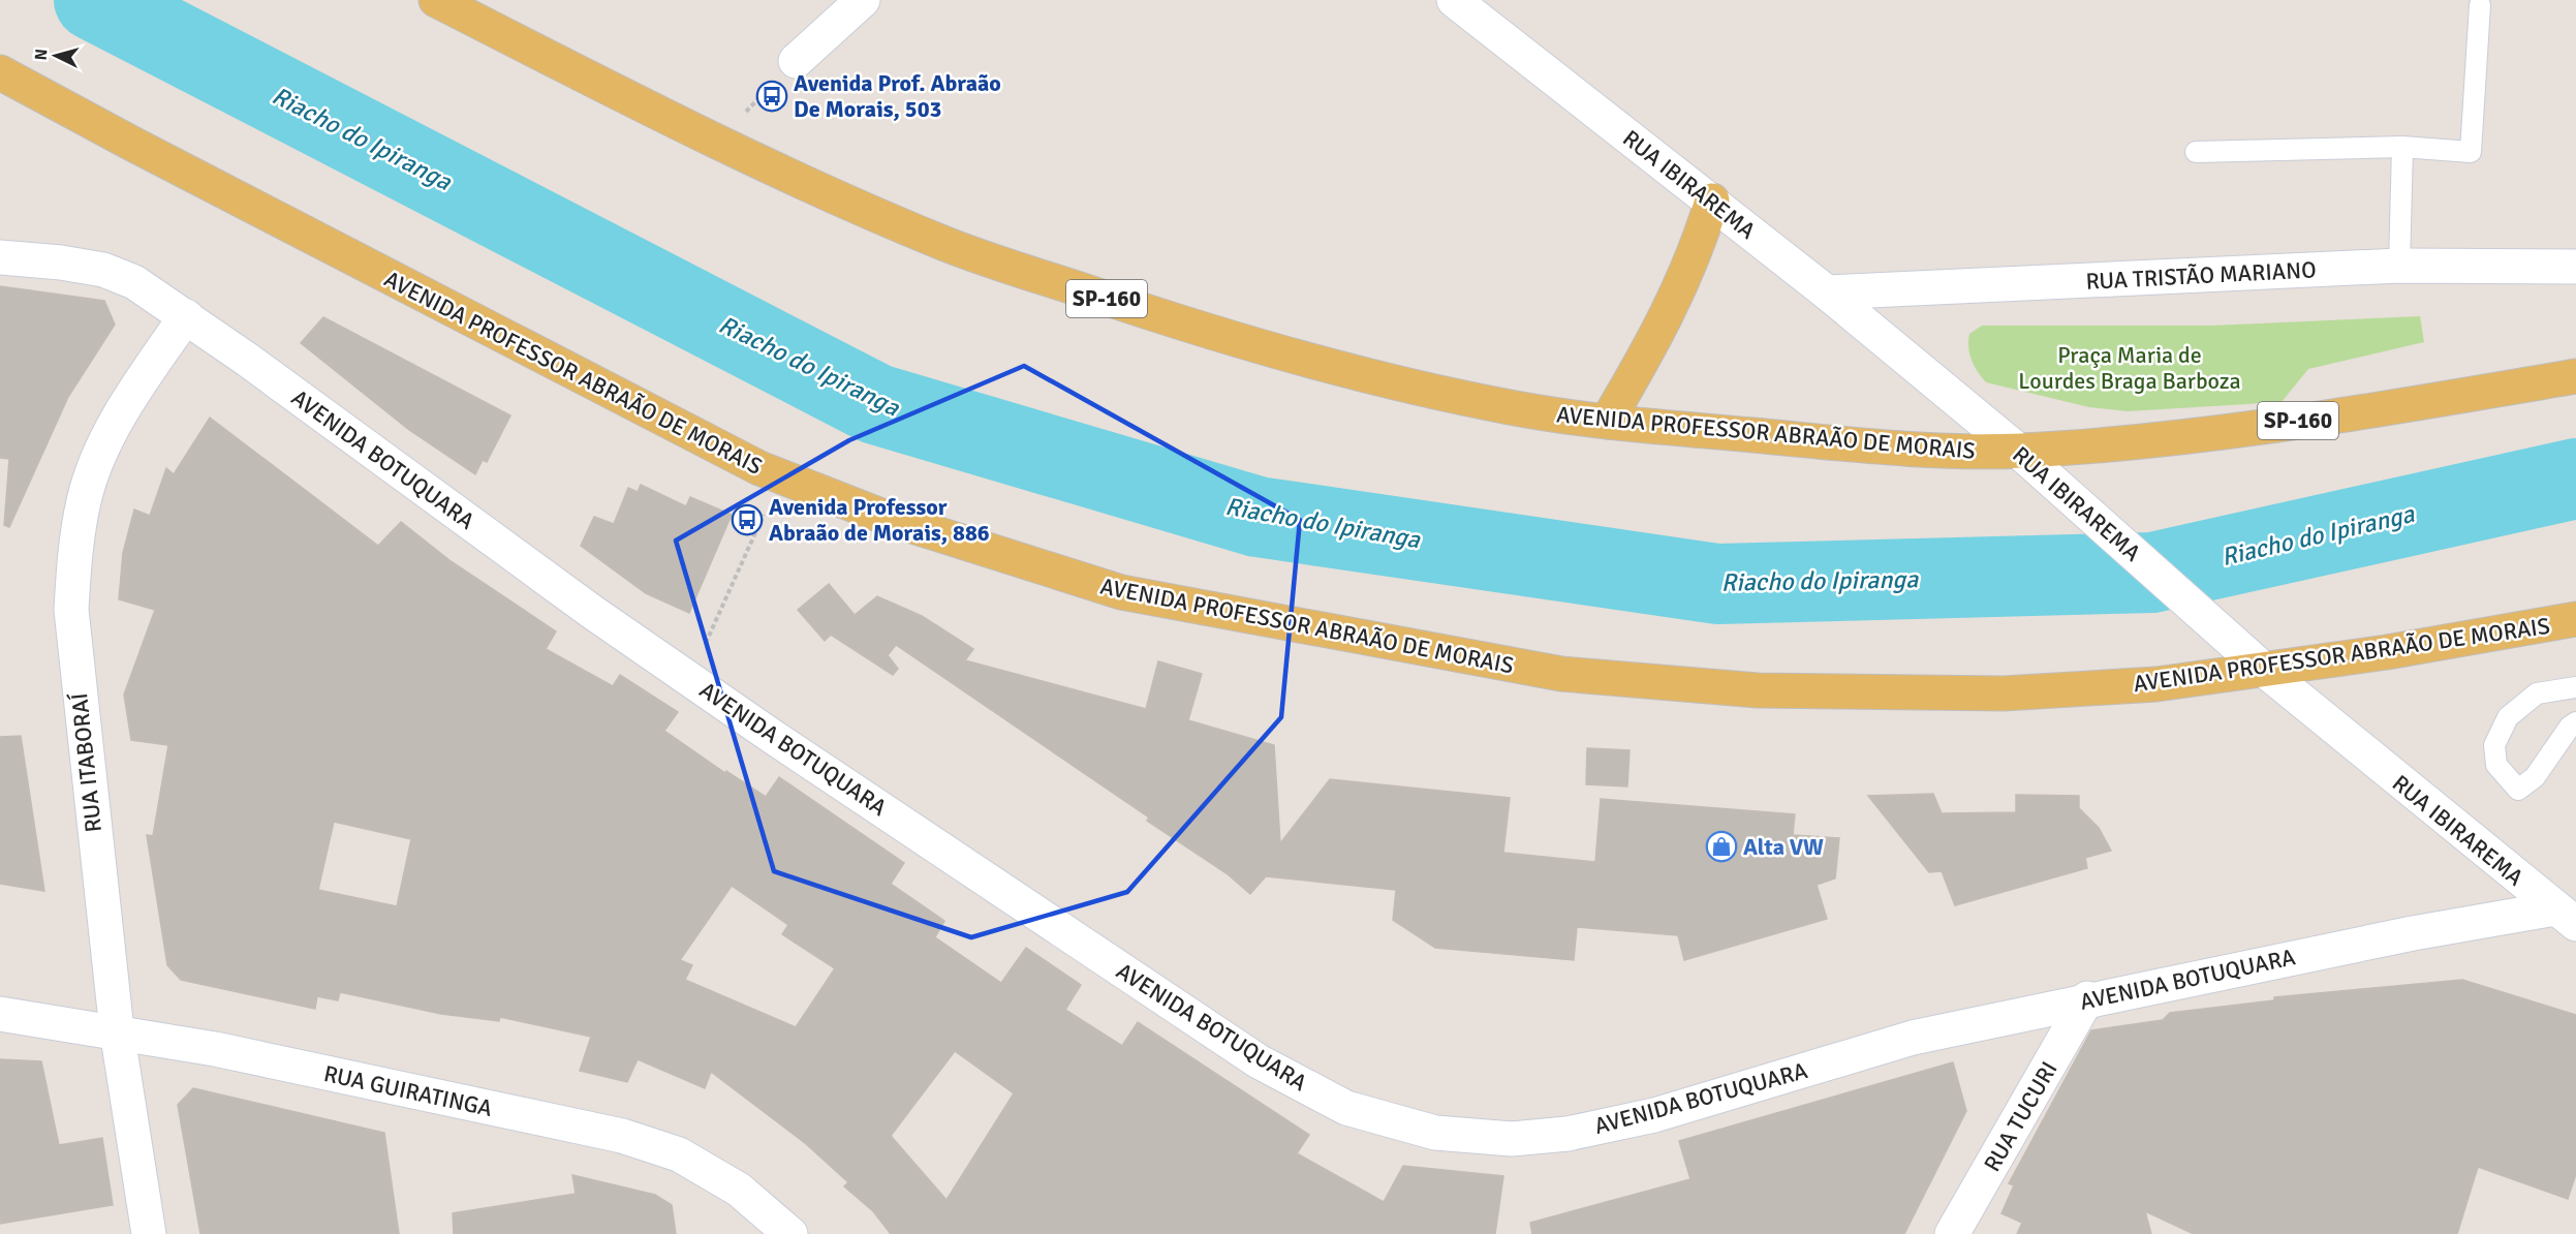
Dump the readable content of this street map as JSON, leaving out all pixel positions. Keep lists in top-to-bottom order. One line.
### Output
{"streets":{"main road":["SP-160","AVENIDA PROFESSOR ABRAÃO DE MORAIS"],"street":["RUA IBIRAREMA","RUA TRISTÃO MARIANO","AVENIDA BOTUQUARA","RUA ITABORAÍ","RUA GUIRATINGA","RUA TUCURI"]},"crossings":[["RUA IBIRAREMA","RUA TRISTÃO MARIANO"],["RUA IBIRAREMA","AVENIDA PROFESSOR ABRAÃO DE MORAIS"],["RUA IBIRAREMA","AVENIDA BOTUQUARA"],["AVENIDA BOTUQUARA","RUA ITABORAÍ"],["AVENIDA BOTUQUARA","RUA TUCURI"],["RUA ITABORAÍ","RUA GUIRATINGA"]],"water":["Riacho do Ipiranga"],"parks":["Praça Maria de Lourdes Braga Barboza"],"places":{"bus stop":["Avenida Prof. Abraão De Morais, 503","Avenida Professor Abraão de Morais, 886"],"shop":["Alta VW"]},"north":"left"}
